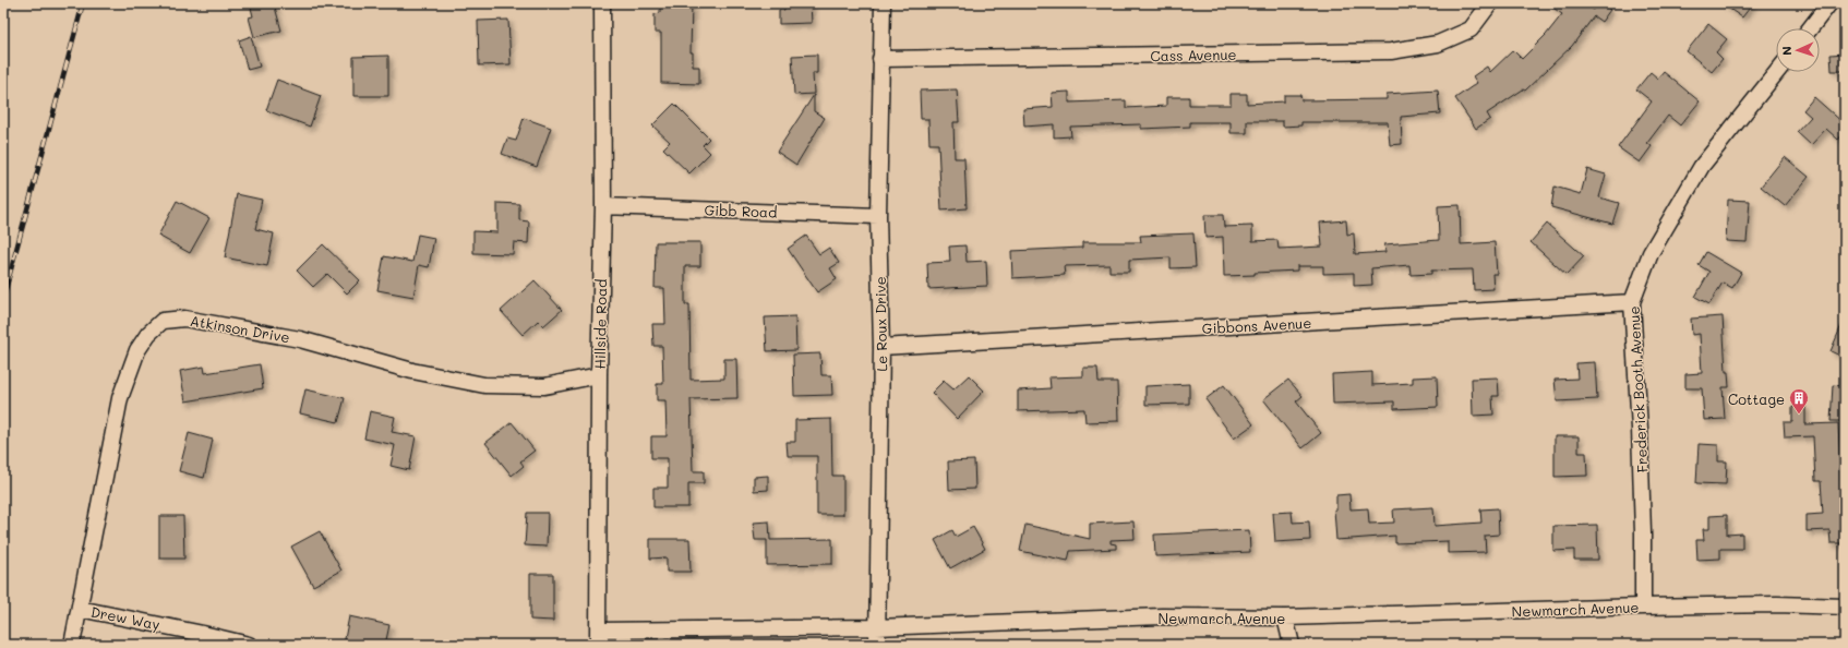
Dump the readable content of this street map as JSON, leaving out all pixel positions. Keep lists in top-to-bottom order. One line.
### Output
{"streets":{"street":["Cass Avenue","Gibb Road","Hillside Road","Le Roux Drive","Gibbons Avenue","Atkinson Drive","Frederick Booth Avenue","Newmarch Avenue","Drew Way"]},"crossings":[["Cass Avenue","Le Roux Drive"],["Gibb Road","Hillside Road"],["Gibb Road","Le Roux Drive"],["Hillside Road","Atkinson Drive"],["Hillside Road","Newmarch Avenue"],["Le Roux Drive","Gibbons Avenue"],["Le Roux Drive","Newmarch Avenue"],["Gibbons Avenue","Frederick Booth Avenue"],["Atkinson Drive","Drew Way"],["Frederick Booth Avenue","Newmarch Avenue"]],"places":{"building":["Cottage"]},"north":"left"}
